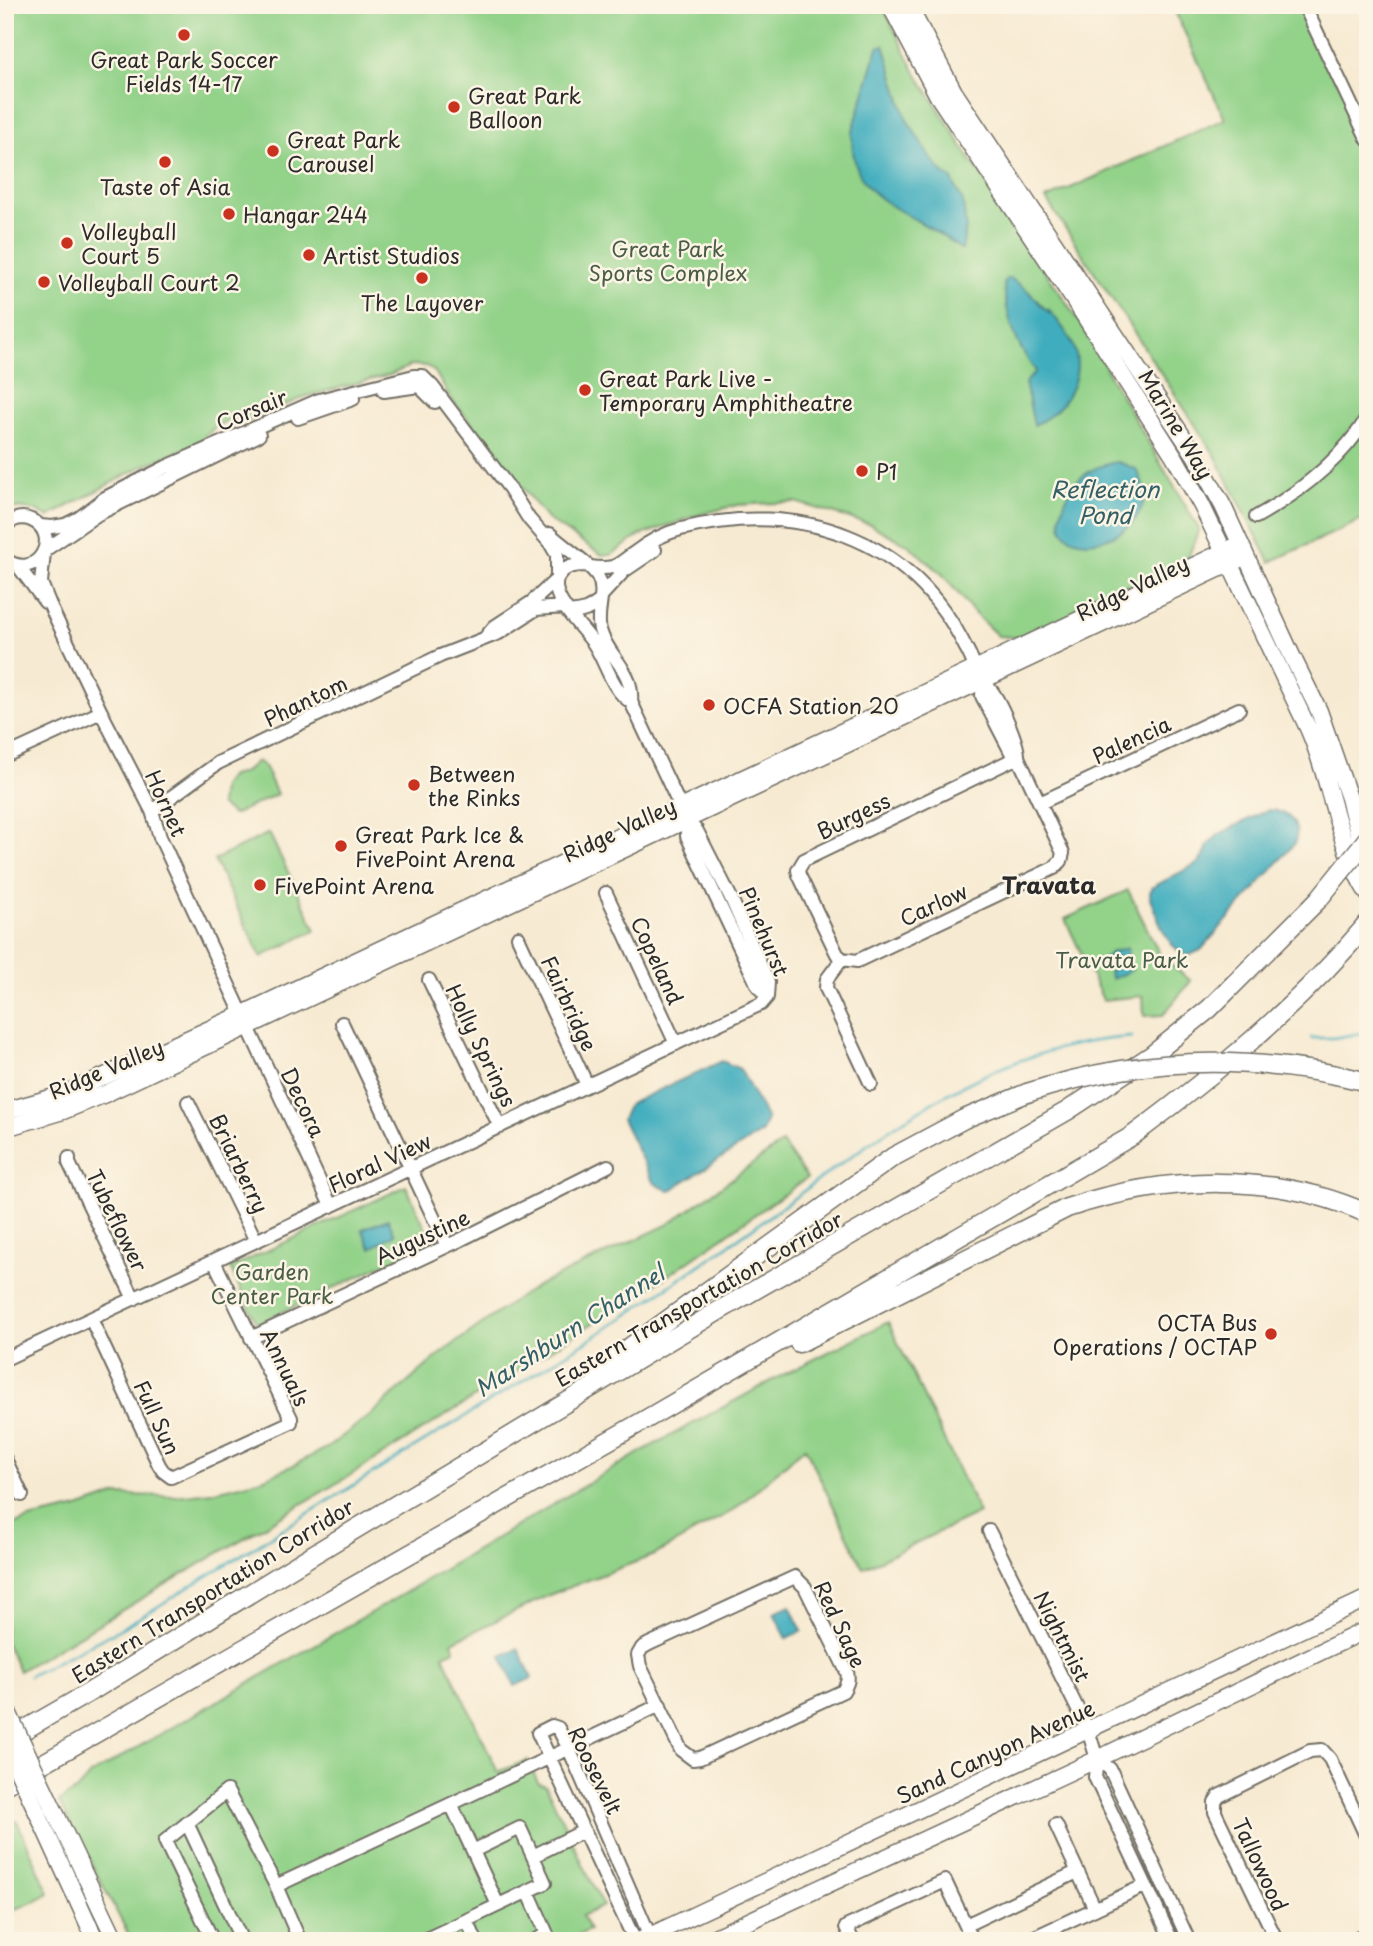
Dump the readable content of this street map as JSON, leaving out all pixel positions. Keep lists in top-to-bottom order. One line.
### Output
{"streets":{"highway":["Eastern Transportation Corridor"],"main road":["Marine Way","Ridge Valley","Sand Canyon Avenue"],"street":["Corsair","Phantom","Palencia","Hornet","Burgess","Carlow","Pinehurst","Copeland","Fairbridge","Holly Springs","Decora","Floral View","Briarberry","Tubeflower","Augustine","Annuals","Full Sun","Red Sage","Nightmist","Roosevelt","Tallowood"]},"crossings":[["Corsair","Phantom"],["Corsair","Hornet"],["Marine Way","Ridge Valley"],["Ridge Valley","Hornet"],["Ridge Valley","Carlow"],["Ridge Valley","Pinehurst"],["Ridge Valley","Decora"],["Phantom","Hornet"],["Palencia","Carlow"],["Hornet","Decora"],["Burgess","Carlow"],["Pinehurst","Floral View"],["Copeland","Floral View"],["Fairbridge","Floral View"],["Holly Springs","Floral View"],["Decora","Floral View"],["Floral View","Briarberry"],["Floral View","Tubeflower"],["Floral View","Annuals"],["Floral View","Full Sun"],["Augustine","Annuals"],["Annuals","Full Sun"],["Nightmist","Sand Canyon Avenue"],["Sand Canyon Avenue","Roosevelt"]],"districts":["Travata"],"water":["Reflection Pond","Marshburn Channel"],"parks":["Great Park Sports Complex","Travata Park","Garden Center Park"],"places":["Great Park Soccer Fields 14-17","Great Park Balloon","Great Park Carousel","Taste of Asia","Hangar 244","Volleyball Court 5","Artist Studios","The Layover","Volleyball Court 2","Great Park Live - Temporary Amphitheatre","P1","OCFA Station 20","Between the Rinks","Great Park Ice & FivePoint Arena","FivePoint Arena","OCTA Bus Operations / OCTAP"]}
